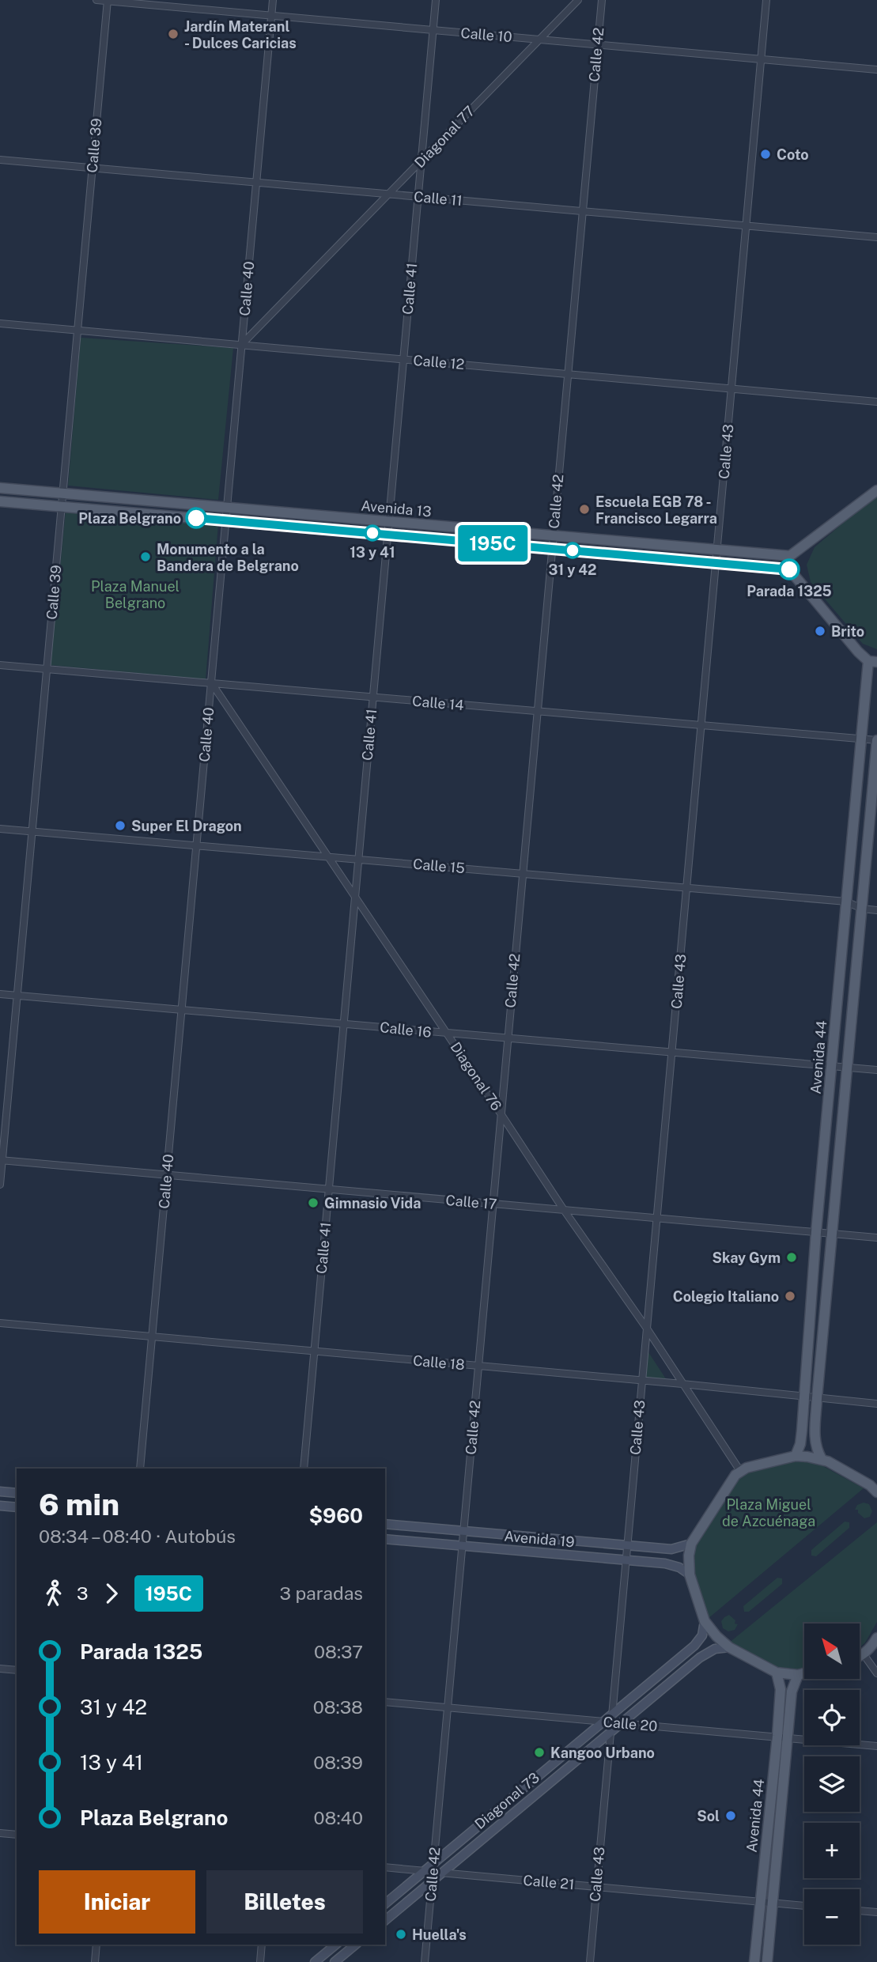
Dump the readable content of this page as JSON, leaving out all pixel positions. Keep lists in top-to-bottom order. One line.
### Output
{"streets":{"main road":["Avenida 13","Avenida 44","Avenida 19","Diagonal 73"],"street":["Calle 10","Calle 42","Diagonal 77","Calle 39","Calle 11","Calle 40","Calle 41","Calle 12","Calle 43","Calle 14","Calle 15","Calle 16","Diagonal 76","Calle 17","Calle 18","Calle 20","Calle 21"]},"crossings":[["Calle 10","Calle 42"],["Calle 10","Diagonal 77"],["Calle 10","Calle 39"],["Calle 10","Calle 40"],["Calle 10","Calle 41"],["Calle 10","Calle 43"],["Calle 42","Calle 11"],["Calle 42","Calle 12"],["Calle 42","Avenida 13"],["Calle 42","Calle 14"],["Calle 42","Calle 15"],["Calle 42","Calle 16"],["Calle 42","Diagonal 76"],["Calle 42","Calle 17"],["Calle 42","Calle 18"],["Calle 42","Avenida 19"],["Calle 42","Calle 20"],["Calle 42","Diagonal 73"],["Calle 42","Calle 21"],["Diagonal 77","Calle 11"],["Diagonal 77","Calle 40"],["Diagonal 77","Calle 41"],["Diagonal 77","Calle 12"],["Calle 39","Calle 11"],["Calle 39","Calle 12"],["Calle 39","Avenida 13"],["Calle 39","Calle 14"],["Calle 39","Calle 15"],["Calle 39","Calle 16"],["Calle 39","Calle 17"],["Calle 11","Calle 40"],["Calle 11","Calle 41"],["Calle 11","Calle 43"],["Calle 40","Calle 12"],["Calle 40","Avenida 13"],["Calle 40","Calle 14"],["Calle 40","Calle 15"],["Calle 40","Calle 16"],["Calle 40","Diagonal 76"],["Calle 40","Calle 17"],["Calle 40","Calle 18"],["Calle 41","Calle 12"],["Calle 41","Avenida 13"],["Calle 41","Calle 14"],["Calle 41","Calle 15"],["Calle 41","Calle 16"],["Calle 41","Diagonal 76"],["Calle 41","Calle 17"],["Calle 41","Calle 18"],["Calle 12","Calle 43"],["Calle 43","Avenida 13"],["Calle 43","Calle 14"],["Calle 43","Calle 15"],["Calle 43","Calle 16"],["Calle 43","Diagonal 76"],["Calle 43","Calle 17"],["Calle 43","Calle 18"],["Calle 43","Avenida 19"],["Calle 43","Calle 20"],["Calle 43","Diagonal 73"],["Calle 43","Calle 21"],["Calle 14","Avenida 44"],["Calle 14","Diagonal 76"],["Calle 15","Avenida 44"],["Calle 15","Diagonal 76"],["Calle 16","Avenida 44"],["Calle 16","Diagonal 76"],["Avenida 44","Calle 17"],["Avenida 44","Calle 18"],["Avenida 44","Calle 20"],["Avenida 44","Calle 21"],["Diagonal 76","Calle 17"],["Diagonal 76","Calle 18"],["Calle 20","Diagonal 73"],["Diagonal 73","Calle 21"]],"parks":["Plaza Manuel Belgrano","Plaza Miguel de Azcuénaga"],"places":["Jardín Materanl - Dulces Caricias","Coto","Escuela EGB 78 - Francisco Legarra","Plaza Belgrano","13 y 41","31 y 42","Monumento a la Bandera de Belgrano","Parada 1325","Brito","Super El Dragon","Gimnasio Vida","Skay Gym","Colegio Italiano","Kangoo Urbano","Sol","Huella's"],"lines":["bus line 195C"],"north":"top left","page":{"on_map":"195C","heading":["6 min","08:34 – 08:40 · Autobús","$960"],"legs":["3","195C","3 paradas"],"map_buttons":["+","−"],"list":[{"name":"Parada 1325","value":"08:37"},{"name":"31 y 42","value":"08:38"},{"name":"13 y 41","value":"08:39"},{"name":"Plaza Belgrano","value":"08:40"}],"buttons":["Iniciar","Billetes"]}}
